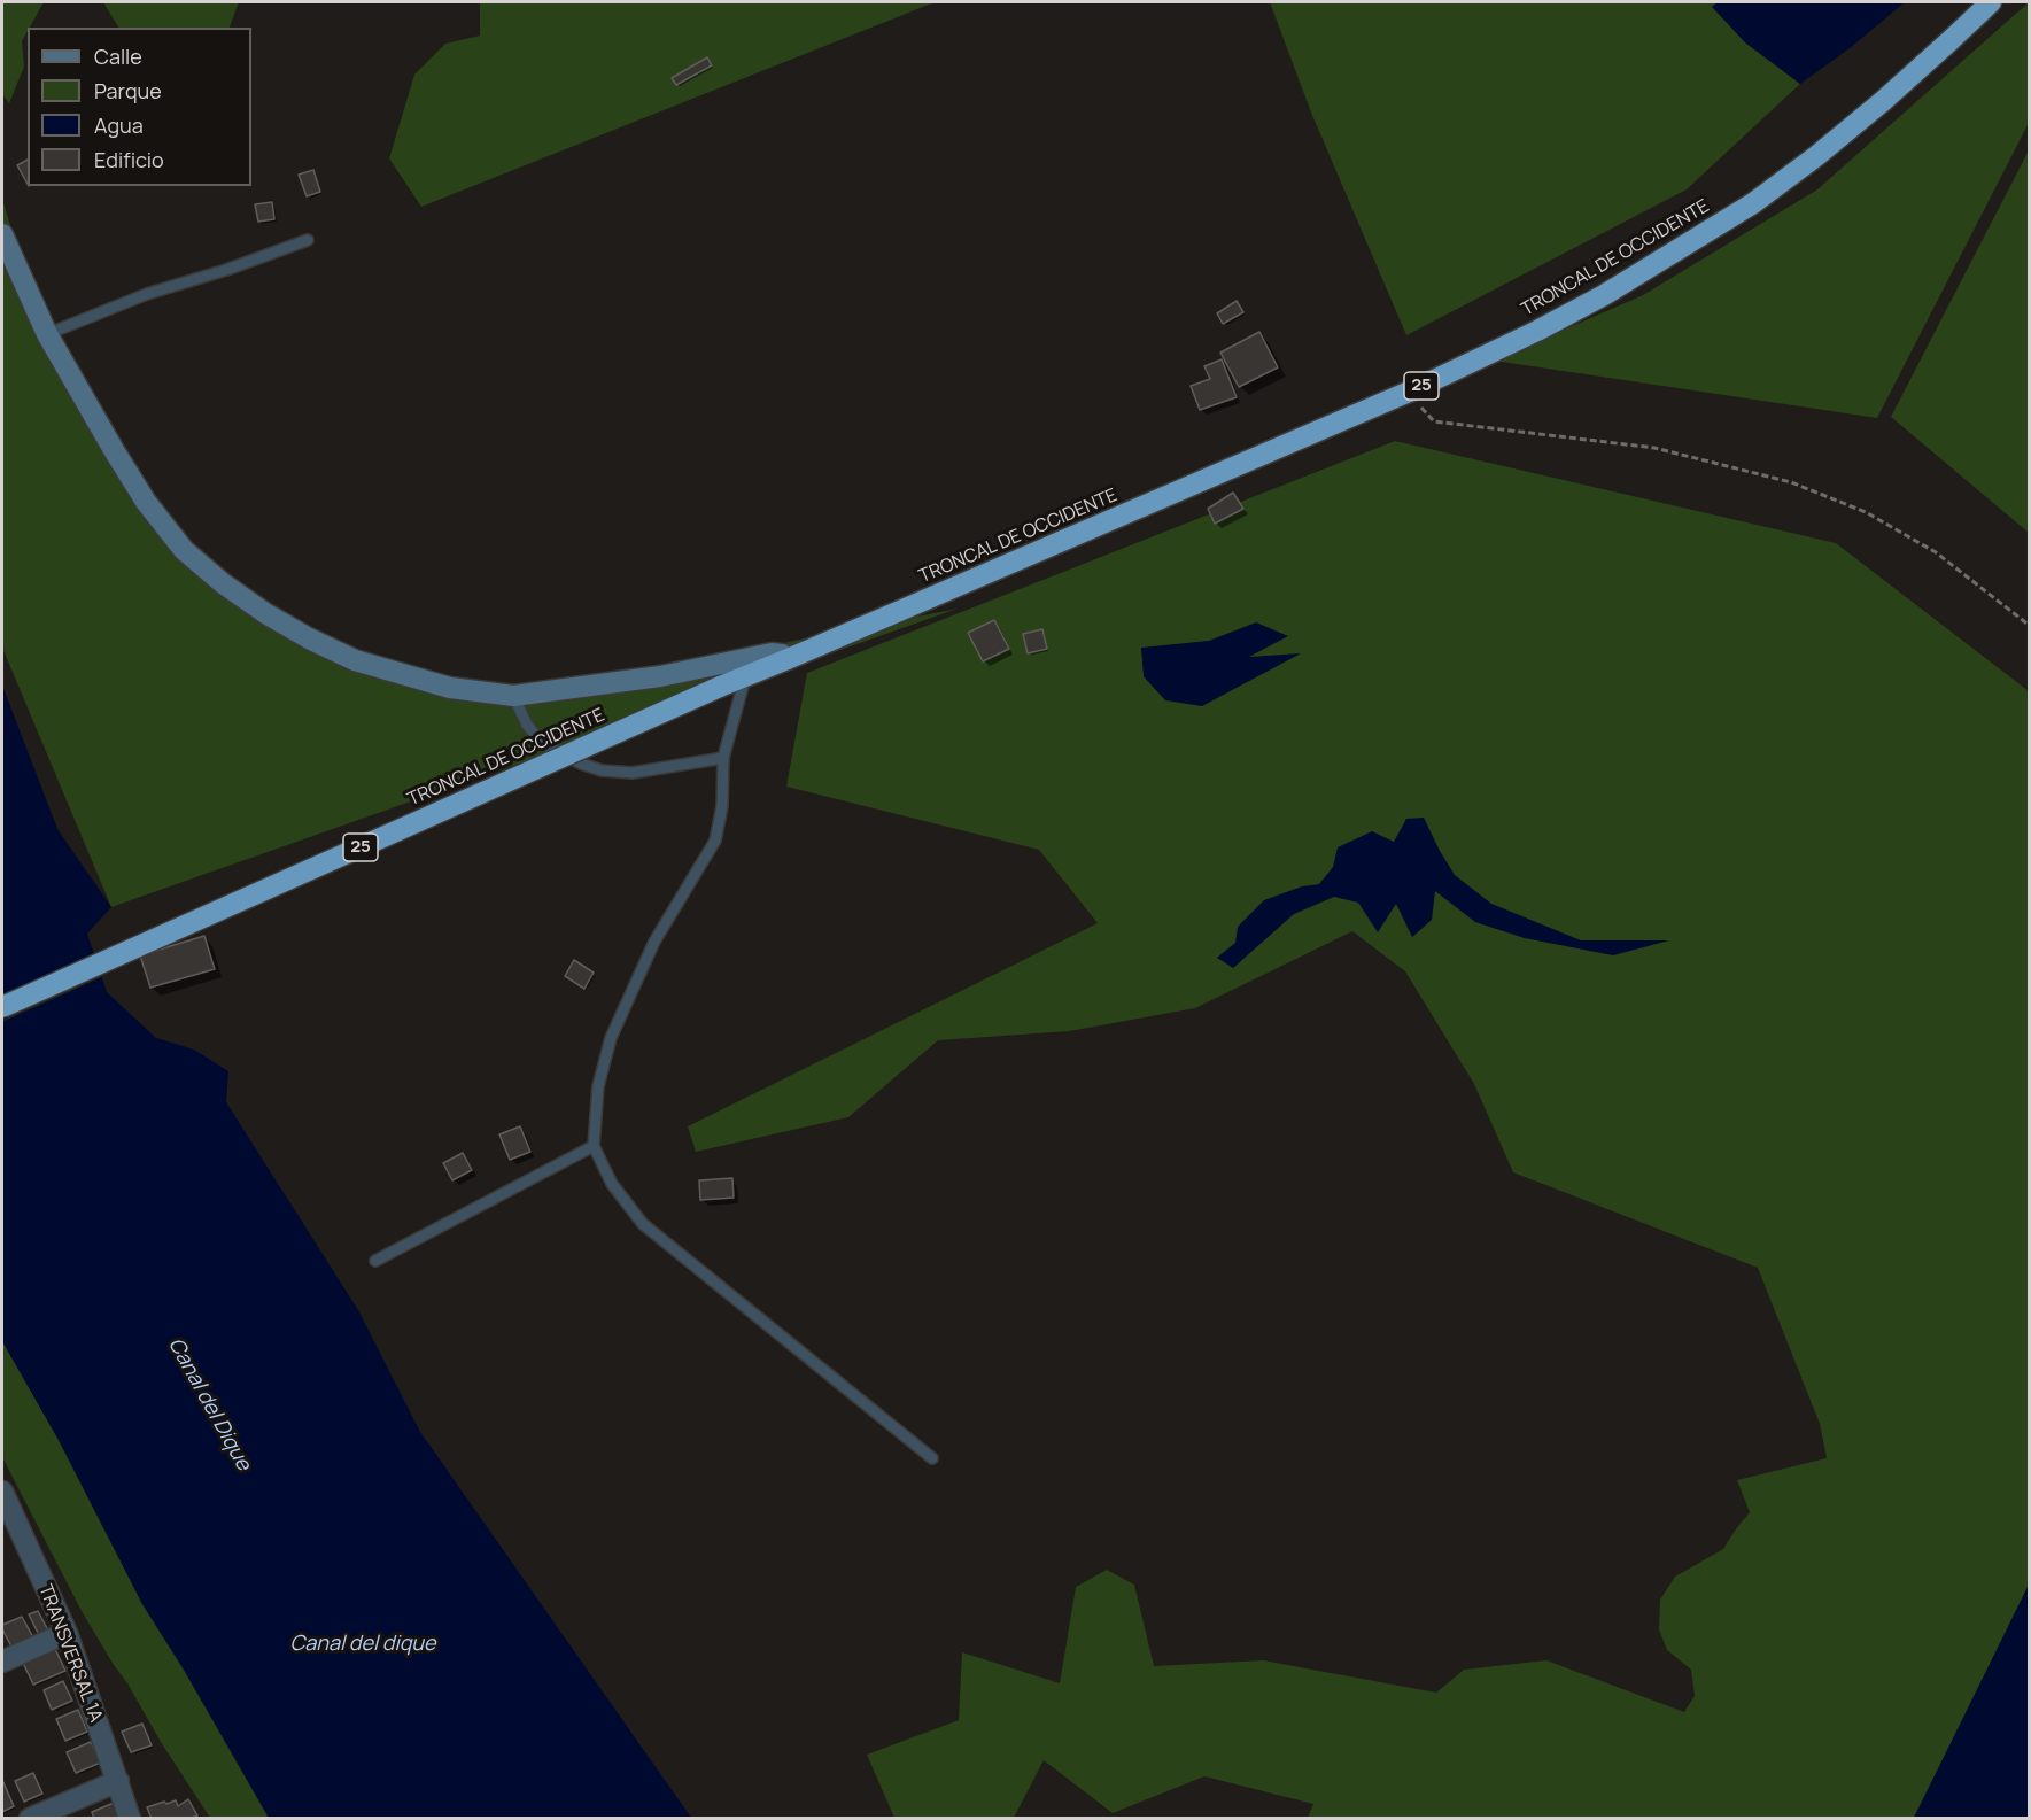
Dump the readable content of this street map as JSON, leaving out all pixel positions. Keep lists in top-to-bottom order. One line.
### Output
{"streets":{"highway":["TRONCAL DE OCCIDENTE","25"],"street":["TRANSVERSAL 1A"]},"water":["Canal del Dique","Canal del dique"],"legend":["Calle","Parque","Agua","Edificio"]}
